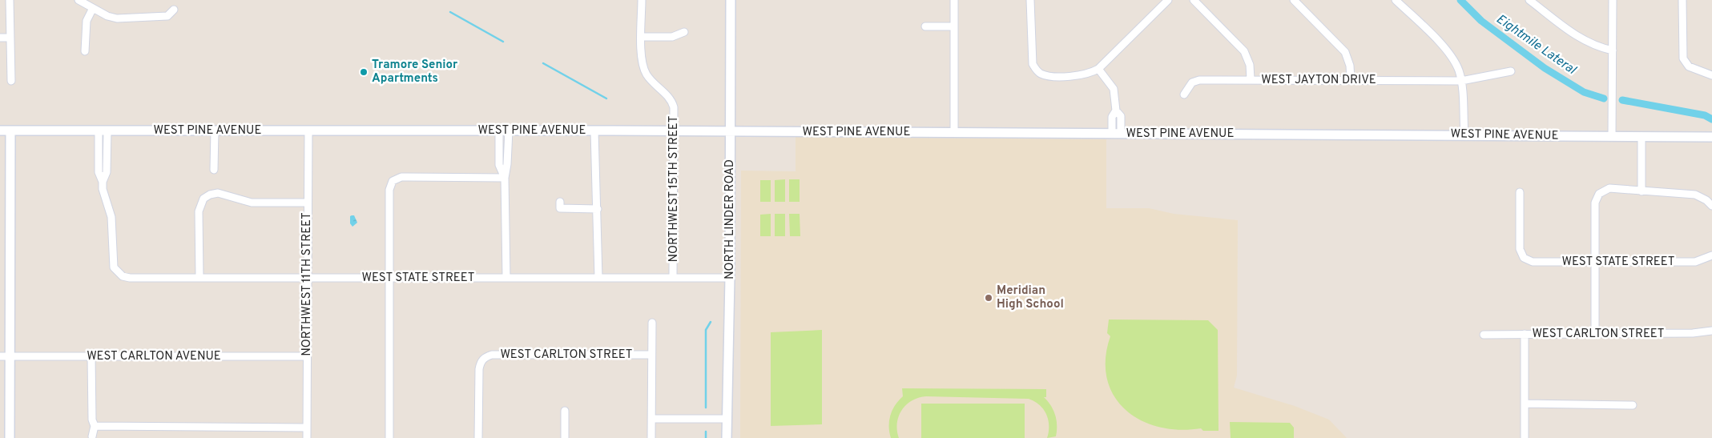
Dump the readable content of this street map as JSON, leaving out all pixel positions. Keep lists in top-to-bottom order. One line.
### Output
{"streets":{"street":["WEST JAYTON DRIVE","WEST PINE AVENUE","NORTHWEST 15TH STREET","NORTH LINDER ROAD","WEST STATE STREET","NORTHWEST 11TH STREET","WEST CARLTON STREET","WEST CARLTON AVENUE"]},"crossings":[["WEST PINE AVENUE","NORTHWEST 15TH STREET"],["WEST PINE AVENUE","NORTH LINDER ROAD"],["WEST PINE AVENUE","WEST STATE STREET"],["WEST PINE AVENUE","NORTHWEST 11TH STREET"],["NORTHWEST 15TH STREET","WEST STATE STREET"],["NORTH LINDER ROAD","WEST STATE STREET"],["WEST STATE STREET","NORTHWEST 11TH STREET"],["NORTHWEST 11TH STREET","WEST CARLTON AVENUE"]],"water":["Eightmile Lateral"],"places":["Tramore Senior Apartments","Meridian High School"]}
